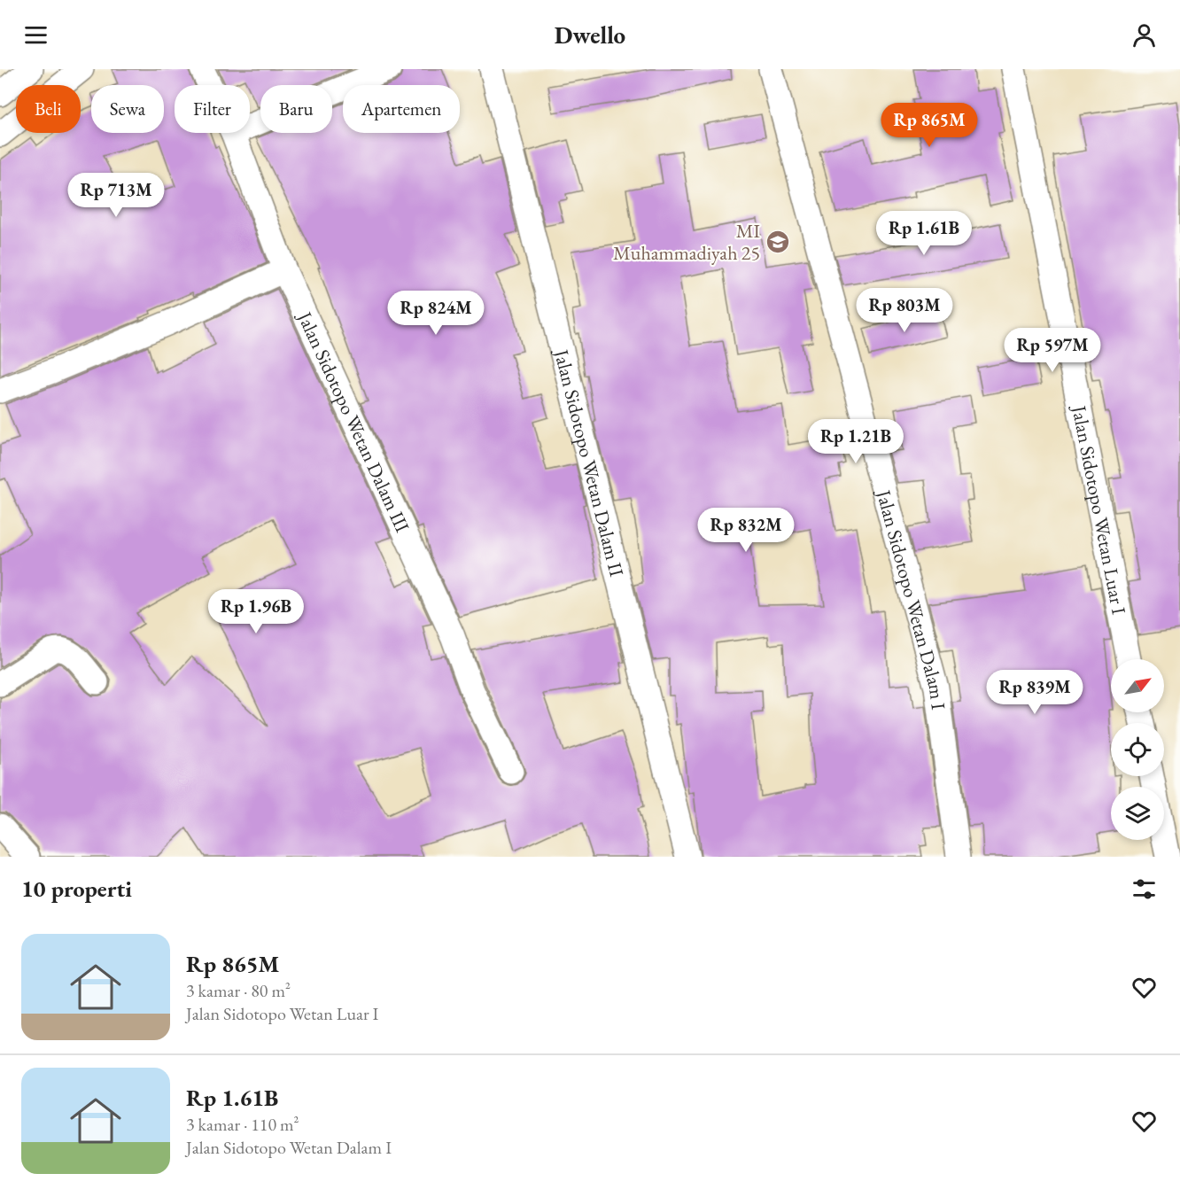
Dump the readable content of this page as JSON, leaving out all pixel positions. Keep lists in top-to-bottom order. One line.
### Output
{"streets":{"street":["Jalan Sidotopo Wetan Dalam III","Jalan Sidotopo Wetan Dalam II","Jalan Sidotopo Wetan Luar I","Jalan Sidotopo Wetan Dalam I"]},"places":{"school or university":["MI Muhammadiyah 25"]},"north":"top right","page":{"header":"Dwello","chip":["Beli","Sewa","Filter","Baru","Apartemen"],"price":["Rp 865M","Rp 713M","Rp 1.61B","Rp 803M","Rp 824M","Rp 597M","Rp 1.21B","Rp 832M","Rp 1.96B","Rp 839M"],"heading":"10 properti","list":[{"name":"Rp 865M","note":"3 kamar · 80 m² · Jalan Sidotopo Wetan Luar I"},{"name":"Rp 1.61B","note":"3 kamar · 110 m² · Jalan Sidotopo Wetan Dalam I"}]}}
